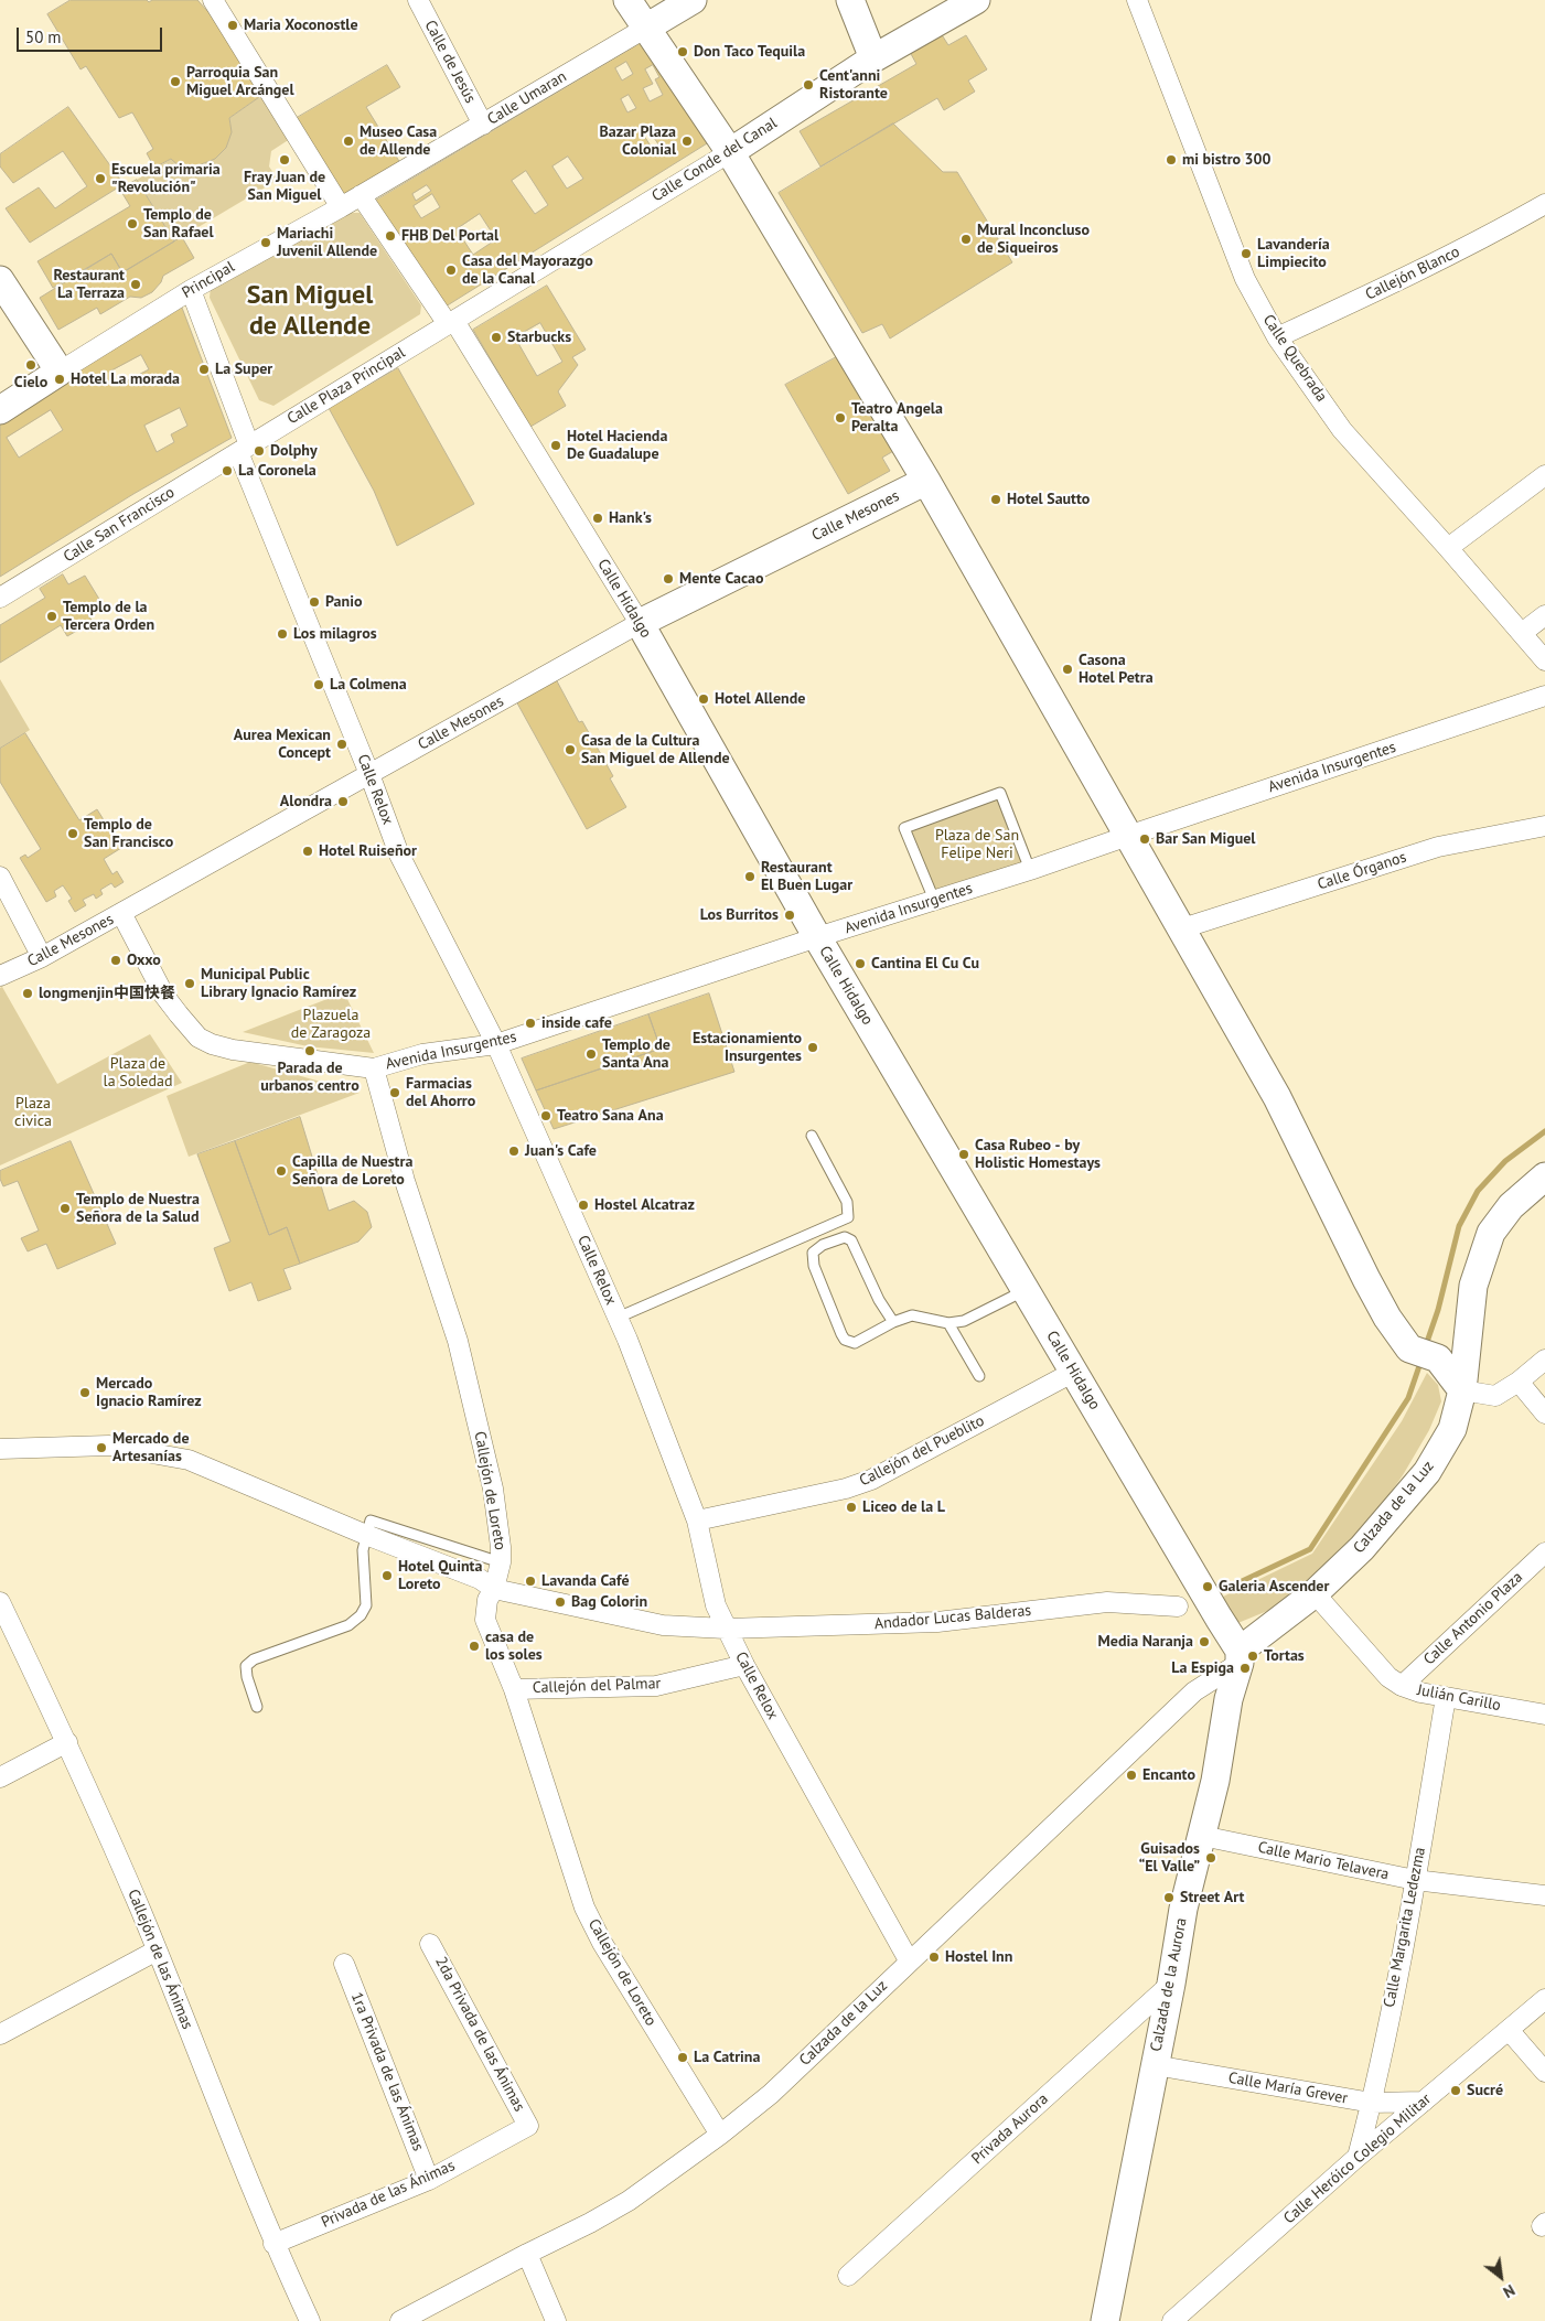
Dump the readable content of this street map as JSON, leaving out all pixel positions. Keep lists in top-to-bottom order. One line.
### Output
{"streets":{"main road":["Calle Umaran","Calle Conde del Canal","Calle Mesones","Calle Hidalgo","Calzada de la Luz","Calzada de la Aurora"],"street":["Calle de Jesús","Callejón Blanco","Principal","Calle Quebrada","Calle Plaza Principal","Calle San Francisco","Avenida Insurgentes","Calle Relox","Calle Órganos","Callejón del Pueblito","Callejón de Loreto","Andador Lucas Balderas","Calle Antonio Plaza","Callejón del Palmar","Julián Carillo","Calle Mario Telavera","Calle Margarita Ledezma","Callejón de las Ánimas","2da Privada de las Ánimas","1ra Privada de las Ánimas","Calle María Grever","Privada Aurora","Calle Heróico Colegio Militar","Privada de las Ánimas"]},"crossings":[["Calle de Jesús","Calle Umaran"],["Calle Umaran","Principal"],["Calle Umaran","Calle Hidalgo"],["Calle Conde del Canal","Calle Plaza Principal"],["Calle Conde del Canal","Calle Hidalgo"],["Callejón Blanco","Calle Quebrada"],["Principal","Calle Hidalgo"],["Principal","Calle Relox"],["Calle Plaza Principal","Calle San Francisco"],["Calle Plaza Principal","Calle Hidalgo"],["Calle Plaza Principal","Calle Relox"],["Calle Mesones","Calle Hidalgo"],["Calle Mesones","Avenida Insurgentes"],["Calle Mesones","Calle Relox"],["Calle San Francisco","Calle Relox"],["Calle Hidalgo","Avenida Insurgentes"],["Calle Hidalgo","Callejón del Pueblito"],["Calle Hidalgo","Calzada de la Luz"],["Calle Hidalgo","Calzada de la Aurora"],["Avenida Insurgentes","Calle Relox"],["Avenida Insurgentes","Callejón de Loreto"],["Calle Relox","Callejón del Pueblito"],["Calle Relox","Calzada de la Luz"],["Calle Relox","Andador Lucas Balderas"],["Calle Relox","Callejón del Palmar"],["Callejón de Loreto","Calzada de la Luz"],["Callejón de Loreto","Andador Lucas Balderas"],["Callejón de Loreto","Callejón del Palmar"],["Calzada de la Luz","Julián Carillo"],["Calzada de la Luz","Calzada de la Aurora"],["Calle Antonio Plaza","Julián Carillo"],["Julián Carillo","Calle Margarita Ledezma"],["Calle Mario Telavera","Calle Margarita Ledezma"],["Calle Mario Telavera","Calzada de la Aurora"],["Calle Margarita Ledezma","Calle María Grever"],["Calle Margarita Ledezma","Calle Heróico Colegio Militar"],["Callejón de las Ánimas","Privada de las Ánimas"],["Calzada de la Aurora","Calle María Grever"],["Calzada de la Aurora","Privada Aurora"],["2da Privada de las Ánimas","Privada de las Ánimas"],["1ra Privada de las Ánimas","Privada de las Ánimas"],["Calle María Grever","Calle Heróico Colegio Militar"]],"districts":["San Miguel de Allende"],"parks":["Plaza de San Felipe Neri","Plazuela de Zaragoza","Plaza de la Soledad","Plaza civica"],"places":["Maria Xoconostle","Don Taco Tequila","Parroquia San Miguel Arcángel","Cent'anni Ristorante","Museo Casa de Allende","Bazar Plaza Colonial","Fray Juan de San Miguel","mi bistro 300","Escuela primaria \"Revolución\"","Templo de San Rafael","FHB Del Portal","Mural Inconcluso de Siqueiros","Mariachi Juvenil Allende","Lavandería Limpiecito","Casa del Mayorazgo de la Canal","Restaurant La Terraza","Starbucks","Cielo","La Super","Hotel La morada","Teatro Angela Peralta","Hotel Hacienda De Guadalupe","Dolphy","La Coronela","Hotel Sautto","Hank's","Mente Cacao","Panio","Templo de la Tercera Orden","Los milagros","Casona Hotel Petra","La Colmena","Hotel Allende","Aurea Mexican Concept","Casa de la Cultura San Miguel de Allende","Alondra","Templo de San Francisco","Bar San Miguel","Hotel Ruiseñor","Restaurant El Buen Lugar","Los Burritos","Oxxo","Cantina El Cu Cu","Municipal Public Library Ignacio Ramírez","longmenjin中国快餐","inside cafe","Estacionamiento Insurgentes","Parada de urbanos centro","Templo de Santa Ana","Farmacias del Ahorro","Teatro Sana Ana","Juan's Cafe","Casa Rubeo - by Holistic Homestays","Capilla de Nuestra Señora de Loreto","Hostel Alcatraz","Templo de Nuestra Señora de la Salud","Mercado Ignacio Ramírez","Mercado de Artesanías","Liceo de la L","Hotel Quinta Loreto","Lavanda Café","Galeria Ascender","Bag Colorin","Media Naranja","casa de los soles","Tortas","La Espiga","Encanto","Guisados “El Valle”","Street Art","Hostel Inn","La Catrina","Sucré"],"scale_bar":"50 m","north":"bottom right"}
